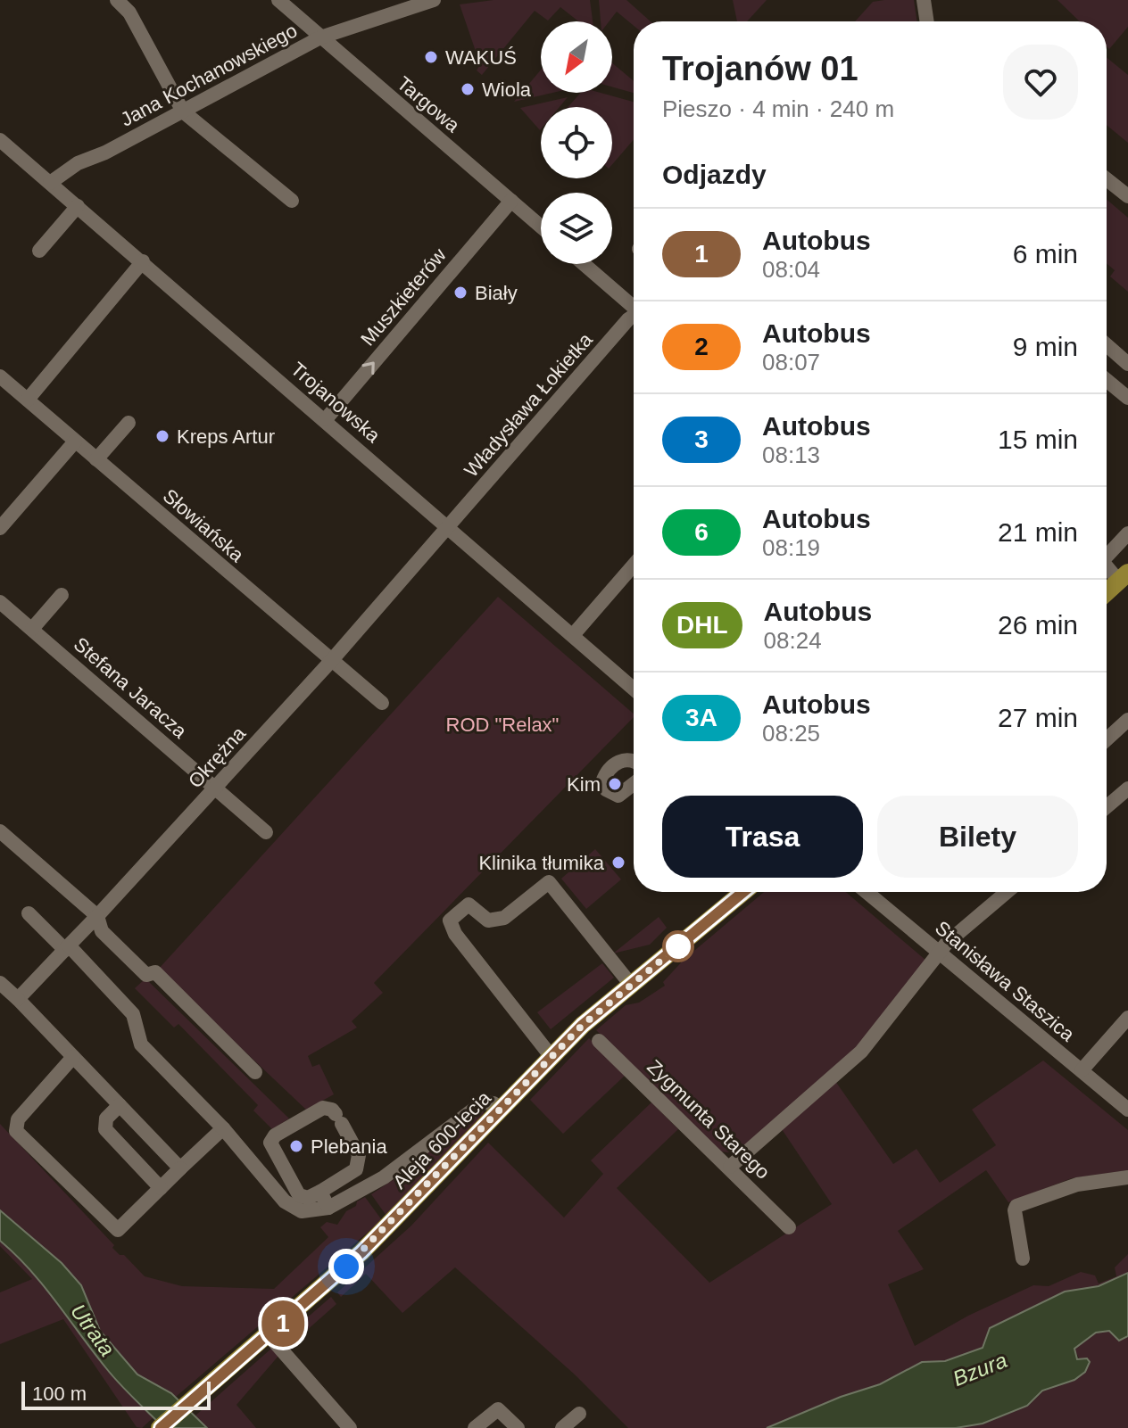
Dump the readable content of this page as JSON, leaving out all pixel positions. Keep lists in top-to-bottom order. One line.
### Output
{"streets":{"main road":["Aleja 600-lecia"],"street":["Jana Kochanowskiego","Targowa","Muszkieterów","Trojanowska","Władysława Łokietka","Słowiańska","Stefana Jaracza","Okrężna","Stanisława Staszica","Zygmunta Starego"]},"crossings":[["Jana Kochanowskiego","Targowa"],["Jana Kochanowskiego","Trojanowska"],["Targowa","Muszkieterów"],["Muszkieterów","Trojanowska"],["Trojanowska","Władysława Łokietka"],["Trojanowska","Okrężna"],["Władysława Łokietka","Okrężna"],["Słowiańska","Okrężna"],["Stefana Jaracza","Okrężna"]],"one_way":["Muszkieterów"],"water":["Utrata","Bzura"],"parks":["ROD \"Relax\""],"places":["WAKUŚ","Wiola","Biały","Kreps Artur","Kim","Klinika tłumika","Plebania"],"lines":["bus line 1"],"scale_bar":"100 m","north":"bottom left","page":{"on_map":"1","heading":[["Trojanów 01","Pieszo · 4 min · 240 m"],"Odjazdy"],"list":[{"mark":"1","name":"Autobus","note":"08:04","value":"6 min"},{"mark":"2","name":"Autobus","note":"08:07","value":"9 min"},{"mark":"3","name":"Autobus","note":"08:13","value":"15 min"},{"mark":"6","name":"Autobus","note":"08:19","value":"21 min"},{"mark":"DHL","name":"Autobus","note":"08:24","value":"26 min"},{"mark":"3A","name":"Autobus","note":"08:25","value":"27 min"}],"buttons":["Trasa","Bilety"],"scale":"100 m"}}
